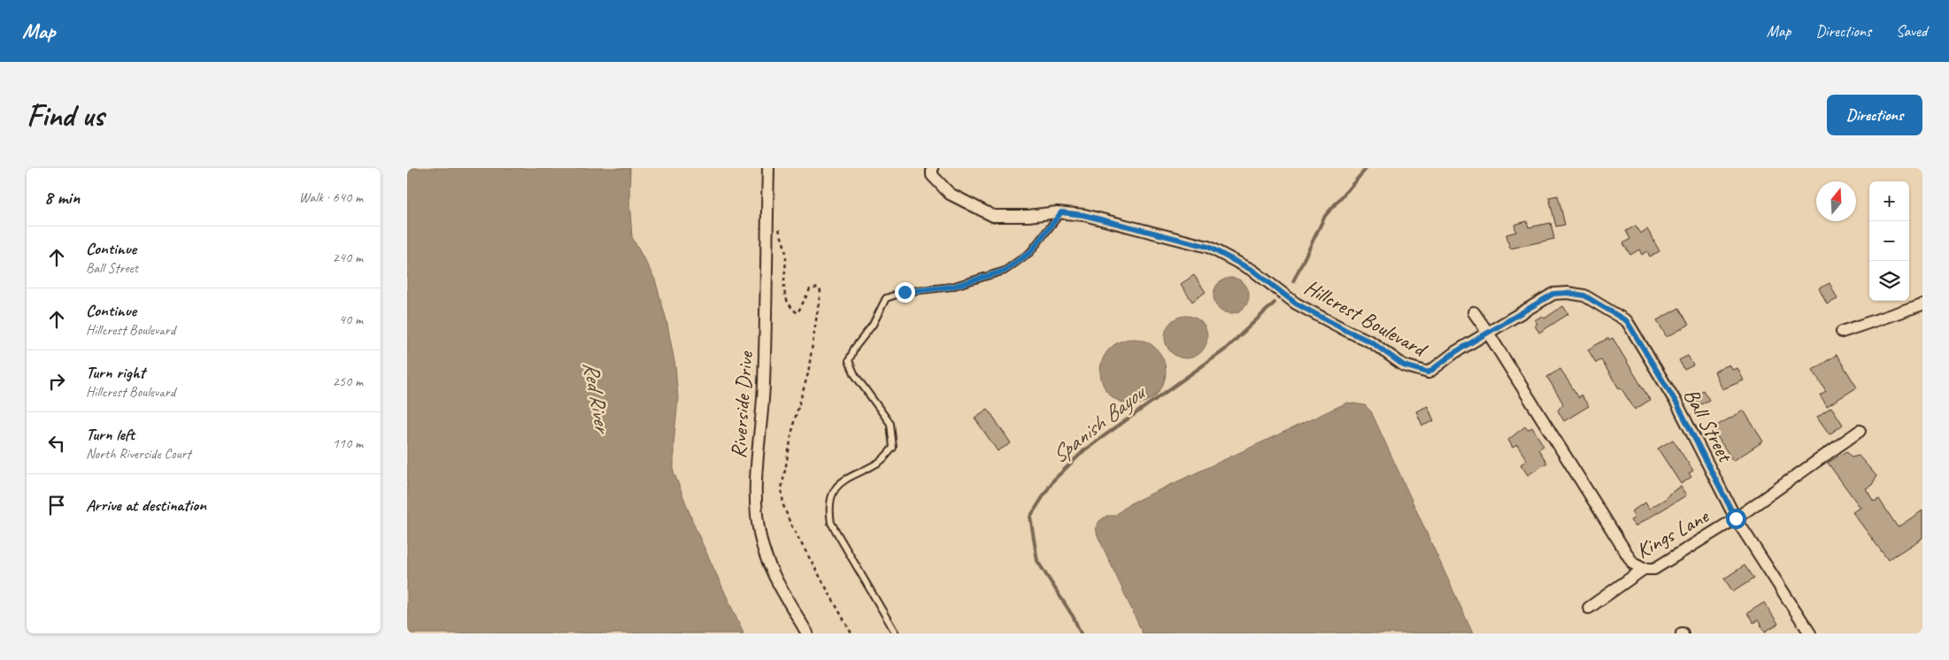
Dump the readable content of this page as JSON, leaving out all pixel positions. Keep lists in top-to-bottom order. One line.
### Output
{"streets":{"street":["Hillcrest Boulevard","Riverside Drive","Ball Street","Kings Lane"]},"crossings":[["Hillcrest Boulevard","Ball Street"],["Ball Street","Kings Lane"]],"water":["Red River","Spanish Bayou"],"north":"top","page":{"header":"Map","nav":["Map","Directions","Saved"],"buttons":"Directions","title":"Find us","heading":["8 min","Walk · 640 m"],"map_buttons":["+","−"],"list":[["Continue","Ball Street","240 m"],["Continue","Hillcrest Boulevard","40 m"],["Turn right","Hillcrest Boulevard","250 m"],["Turn left","North Riverside Court","110 m"],"Arrive at destination"]}}
